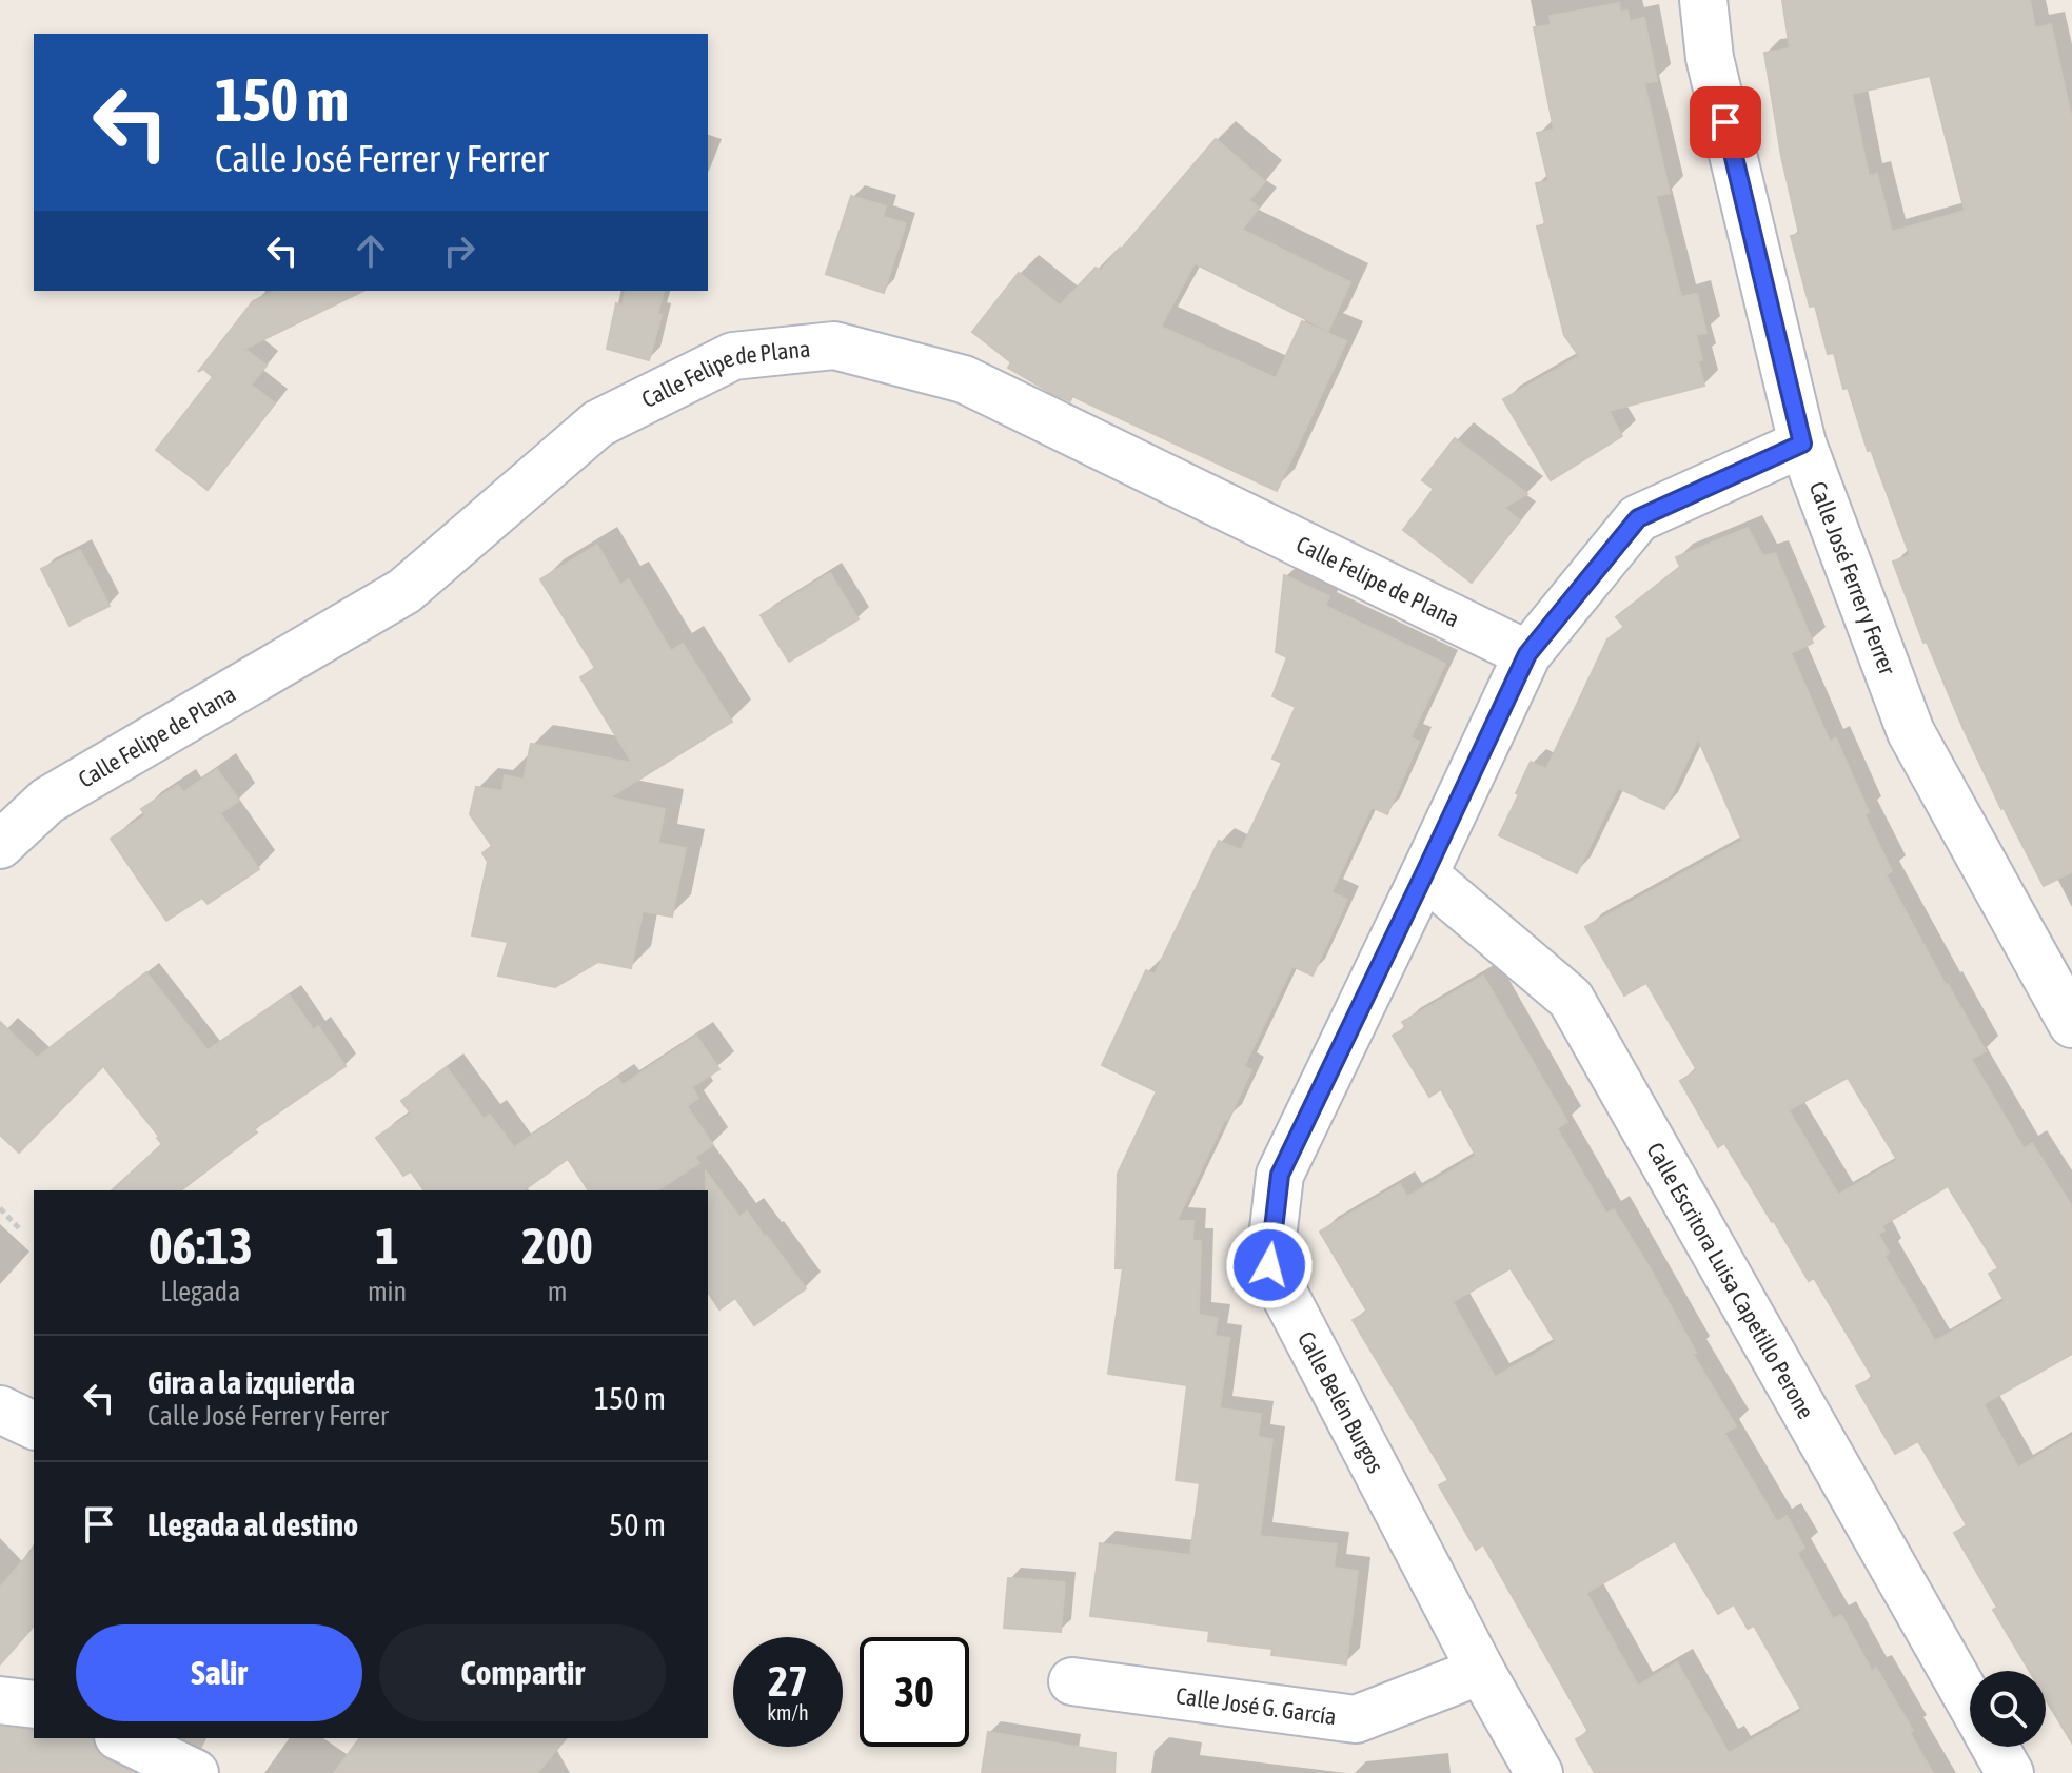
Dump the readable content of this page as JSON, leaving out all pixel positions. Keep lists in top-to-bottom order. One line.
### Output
{"streets":{"street":["Calle Felipe de Plana","Calle José Ferrer y Ferrer","Calle Escritora Luisa Capetillo Perone","Calle Belén Burgos","Calle José G. García"]},"crossings":[["Calle Felipe de Plana","Calle Belén Burgos"],["Calle José Ferrer y Ferrer","Calle Belén Burgos"],["Calle Escritora Luisa Capetillo Perone","Calle Belén Burgos"],["Calle Belén Burgos","Calle José G. García"]],"page":{"turn":["150 m","Calle José Ferrer y Ferrer"],"eta":["06:13","Llegada","1","min","200","m"],"list":[{"name":"Gira a la izquierda","note":"Calle José Ferrer y Ferrer","value":"150 m"},{"name":"Llegada al destino","value":"50 m"}],"buttons":["Salir","Compartir"],"speed":"27 km/h","limit":"30"}}
